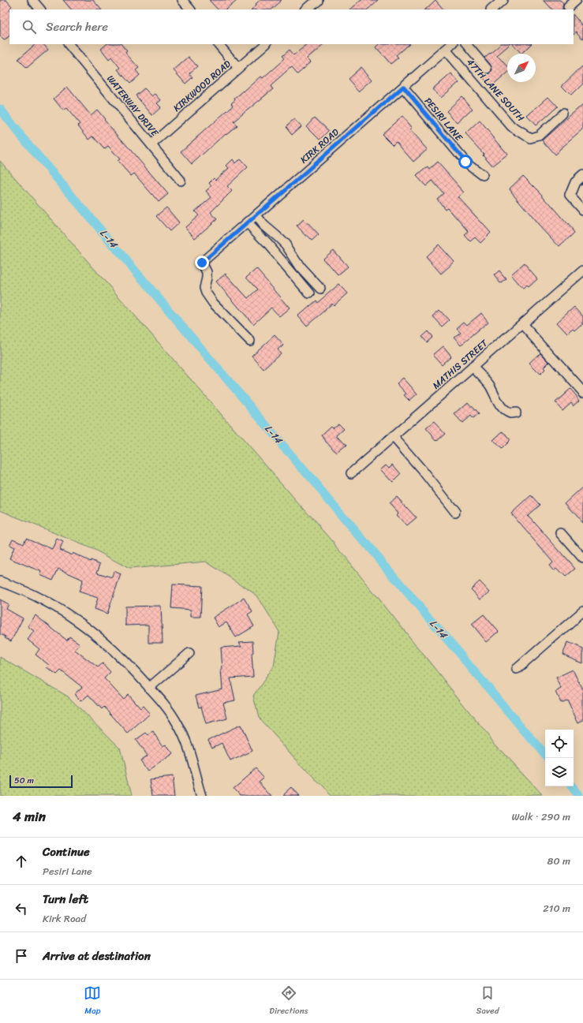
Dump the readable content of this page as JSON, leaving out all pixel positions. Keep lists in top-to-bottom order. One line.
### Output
{"streets":{"street":["KIRKWOOD ROAD","47TH LANE SOUTH","WATERWAY DRIVE","PESIRI LANE","KIRK ROAD","MATHIS STREET"]},"crossings":[["KIRKWOOD ROAD","WATERWAY DRIVE"],["47TH LANE SOUTH","KIRK ROAD"],["PESIRI LANE","KIRK ROAD"]],"water":["L-14"],"scale_bar":"50 m","north":"top right","page":{"search":"Search here","scale":"50 m","heading":["4 min","Walk · 290 m"],"list":[["Continue","Pesiri Lane","80 m"],["Turn left","Kirk Road","210 m"],"Arrive at destination"],"nav":["Map","Directions","Saved"]}}
